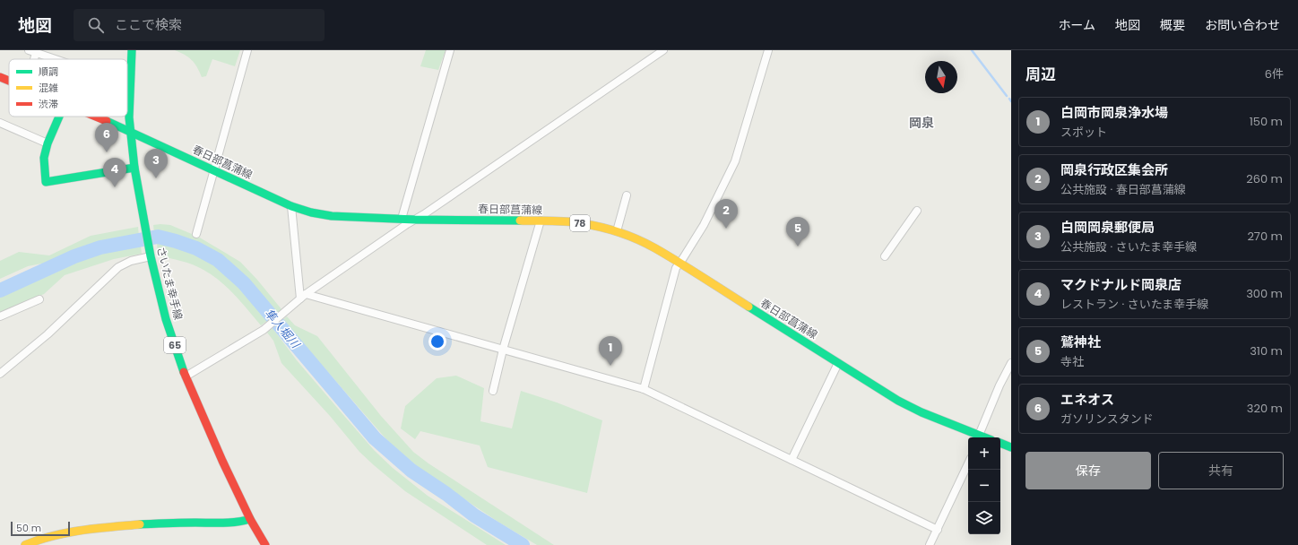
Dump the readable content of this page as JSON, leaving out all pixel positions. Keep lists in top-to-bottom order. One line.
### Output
{"streets":{"main road":["春日部菖蒲線","78","さいたま幸手線","65"]},"crossings":[["春日部菖蒲線","さいたま幸手線"]],"districts":["岡泉"],"water":["隼人堀川"],"legend":["順調","混雑","渋滞"],"scale_bar":"50 m","north":"bottom","page":{"header":"地図","search":"ここで検索","nav":["ホーム","地図","概要","お問い合わせ"],"heading":["周辺","6件"],"list":[{"mark":"1","name":"白岡市岡泉浄水場","note":"スポット","value":"150 m"},{"mark":"2","name":"岡泉行政区集会所","note":"公共施設 · 春日部菖蒲線","value":"260 m"},{"mark":"3","name":"白岡岡泉郵便局","note":"公共施設 · さいたま幸手線","value":"270 m"},{"mark":"4","name":"マクドナルド岡泉店","note":"レストラン · さいたま幸手線","value":"300 m"},{"mark":"5","name":"鷲神社","note":"寺社","value":"310 m"},{"mark":"6","name":"エネオス","note":"ガソリンスタンド","value":"320 m"}],"pins":["6","3","4","2","5","1"],"map_buttons":["+","−"],"buttons":["保存","共有"],"scale":"50 m"}}
